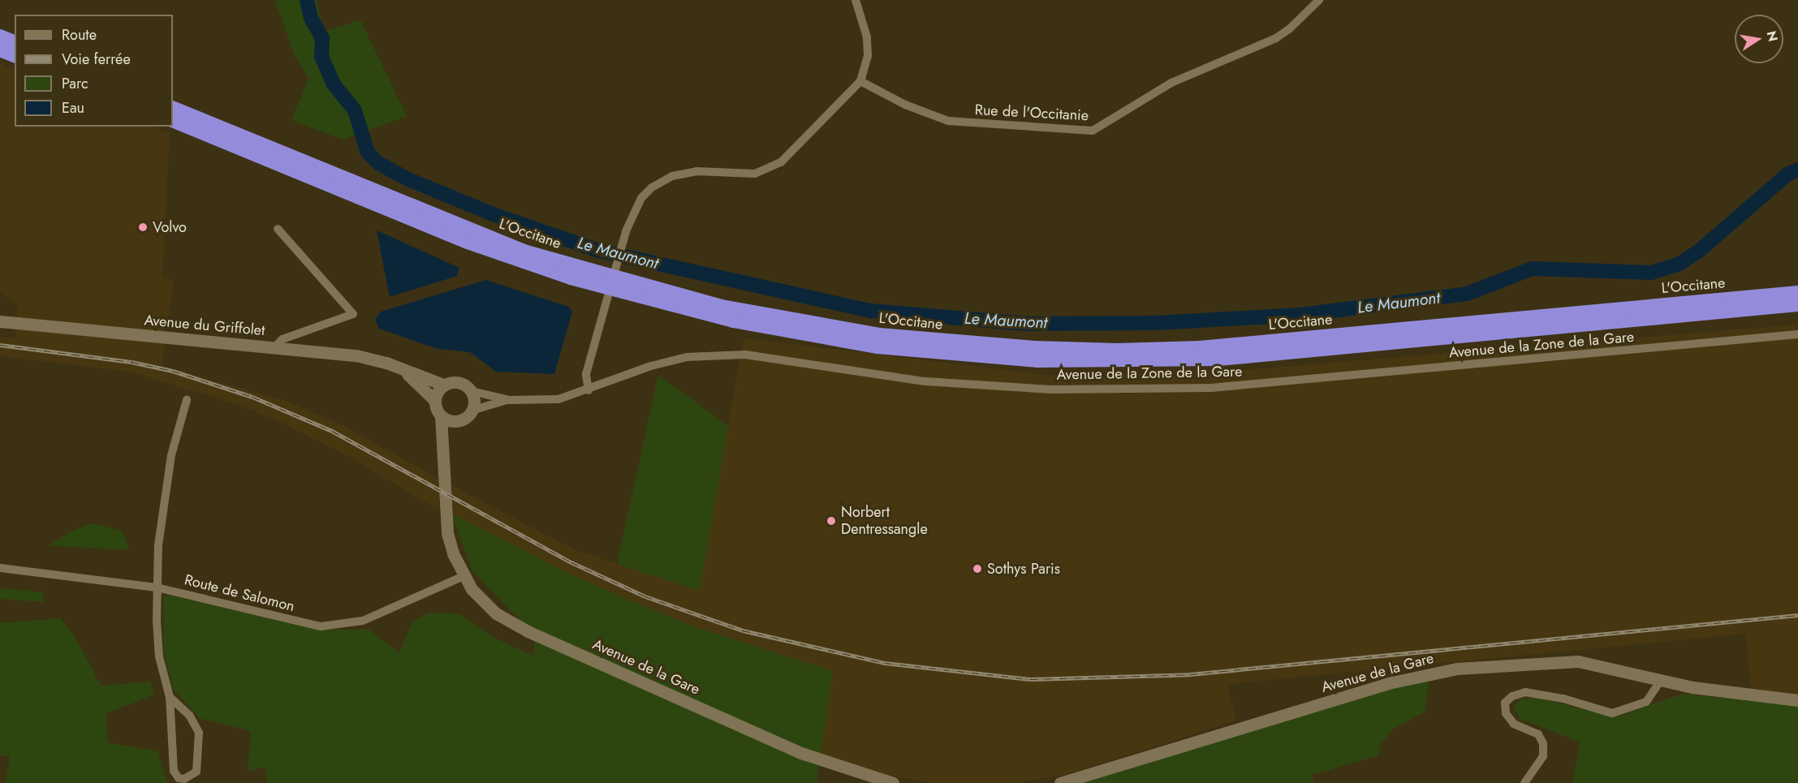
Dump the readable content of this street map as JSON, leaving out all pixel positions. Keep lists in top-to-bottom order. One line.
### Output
{"streets":{"highway":["L'Occitane"],"street":["Rue de l'Occitanie","Avenue du Griffolet","Avenue de la Zone de la Gare","Route de Salomon","Avenue de la Gare"]},"crossings":[["Avenue de la Zone de la Gare","Avenue de la Gare"],["Route de Salomon","Avenue de la Gare"]],"water":["Le Maumont"],"places":["Volvo","Norbert Dentressangle","Sothys Paris"],"legend":["Route","Voie ferrée","Parc","Eau"],"north":"right"}
